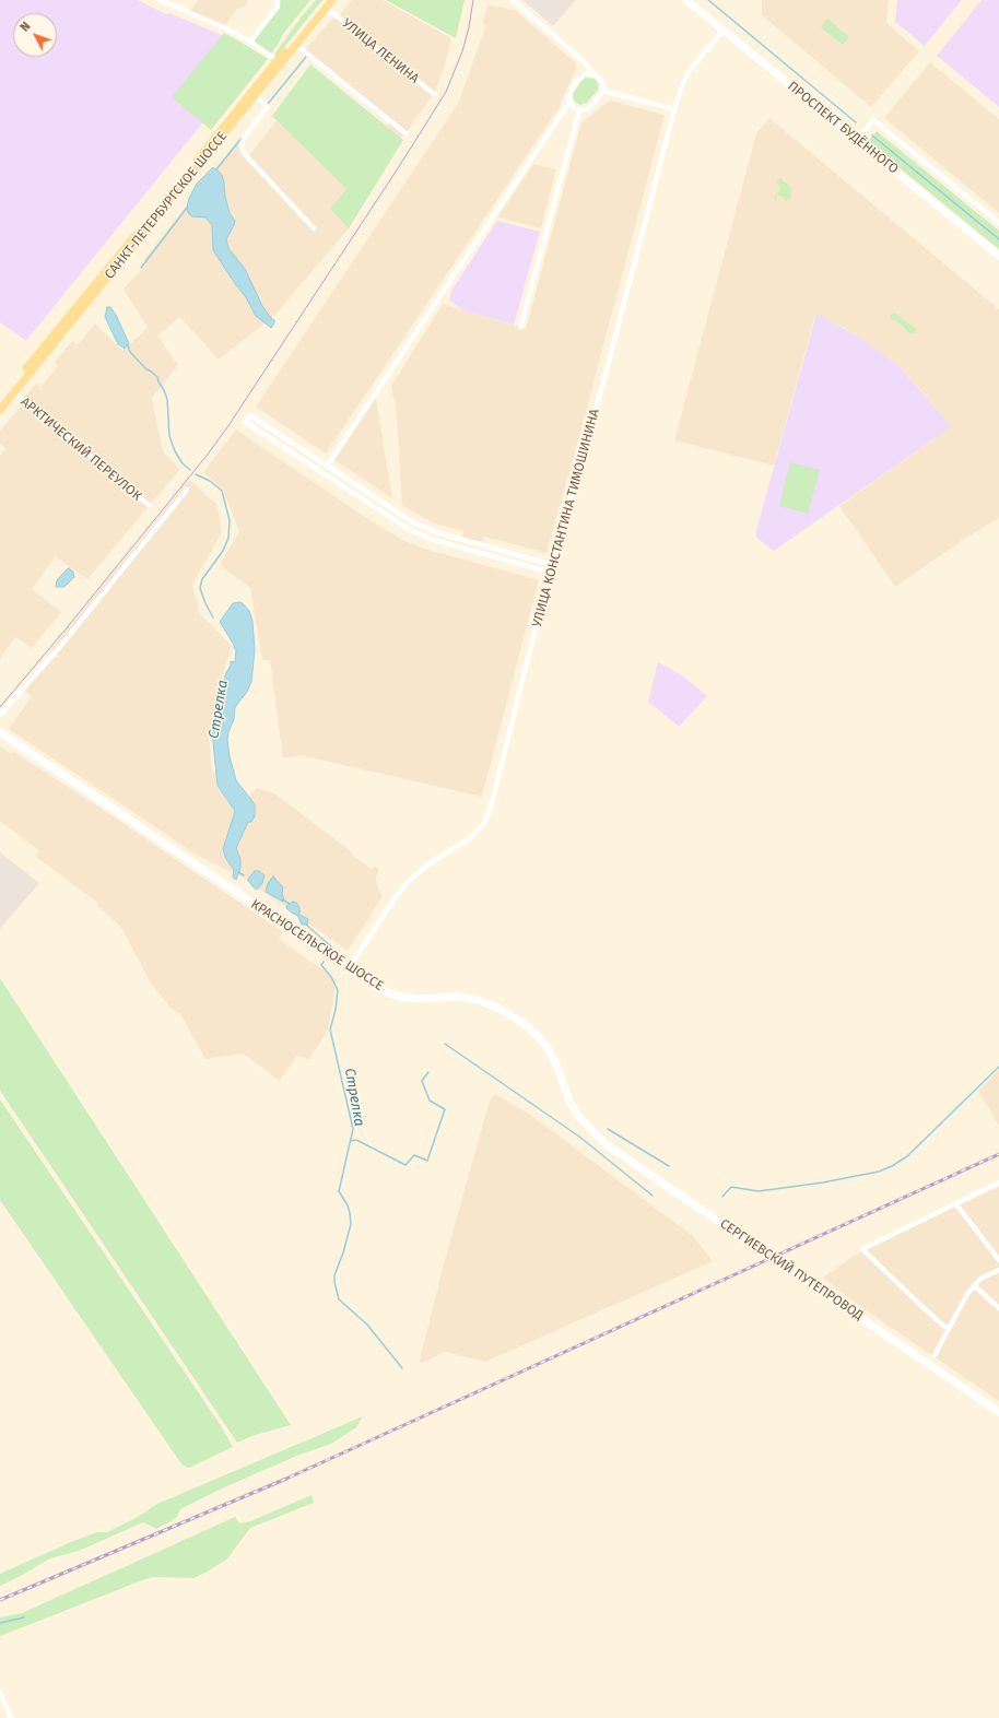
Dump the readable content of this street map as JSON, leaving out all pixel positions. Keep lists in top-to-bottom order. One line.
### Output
{"streets":{"main road":["ПРОСПЕКТ БУДЁННОГО","САНКТ-ПЕТЕРБУРГСКОЕ ШОССЕ","КРАСНОСЕЛЬСКОЕ ШОССЕ","СЕРГИЕВСКИЙ ПУТЕПРОВОД"],"street":["УЛИЦА ЛЕНИНА","АРКТИЧЕСКИЙ ПЕРЕУЛОК","УЛИЦА КОНСТАНТИНА ТИМОШИНИНА"]},"crossings":[["УЛИЦА ЛЕНИНА","САНКТ-ПЕТЕРБУРГСКОЕ ШОССЕ"],["ПРОСПЕКТ БУДЁННОГО","УЛИЦА КОНСТАНТИНА ТИМОШИНИНА"],["САНКТ-ПЕТЕРБУРГСКОЕ ШОССЕ","АРКТИЧЕСКИЙ ПЕРЕУЛОК"],["УЛИЦА КОНСТАНТИНА ТИМОШИНИНА","КРАСНОСЕЛЬСКОЕ ШОССЕ"],["КРАСНОСЕЛЬСКОЕ ШОССЕ","СЕРГИЕВСКИЙ ПУТЕПРОВОД"]],"water":["Стрелка"],"north":"top left"}
